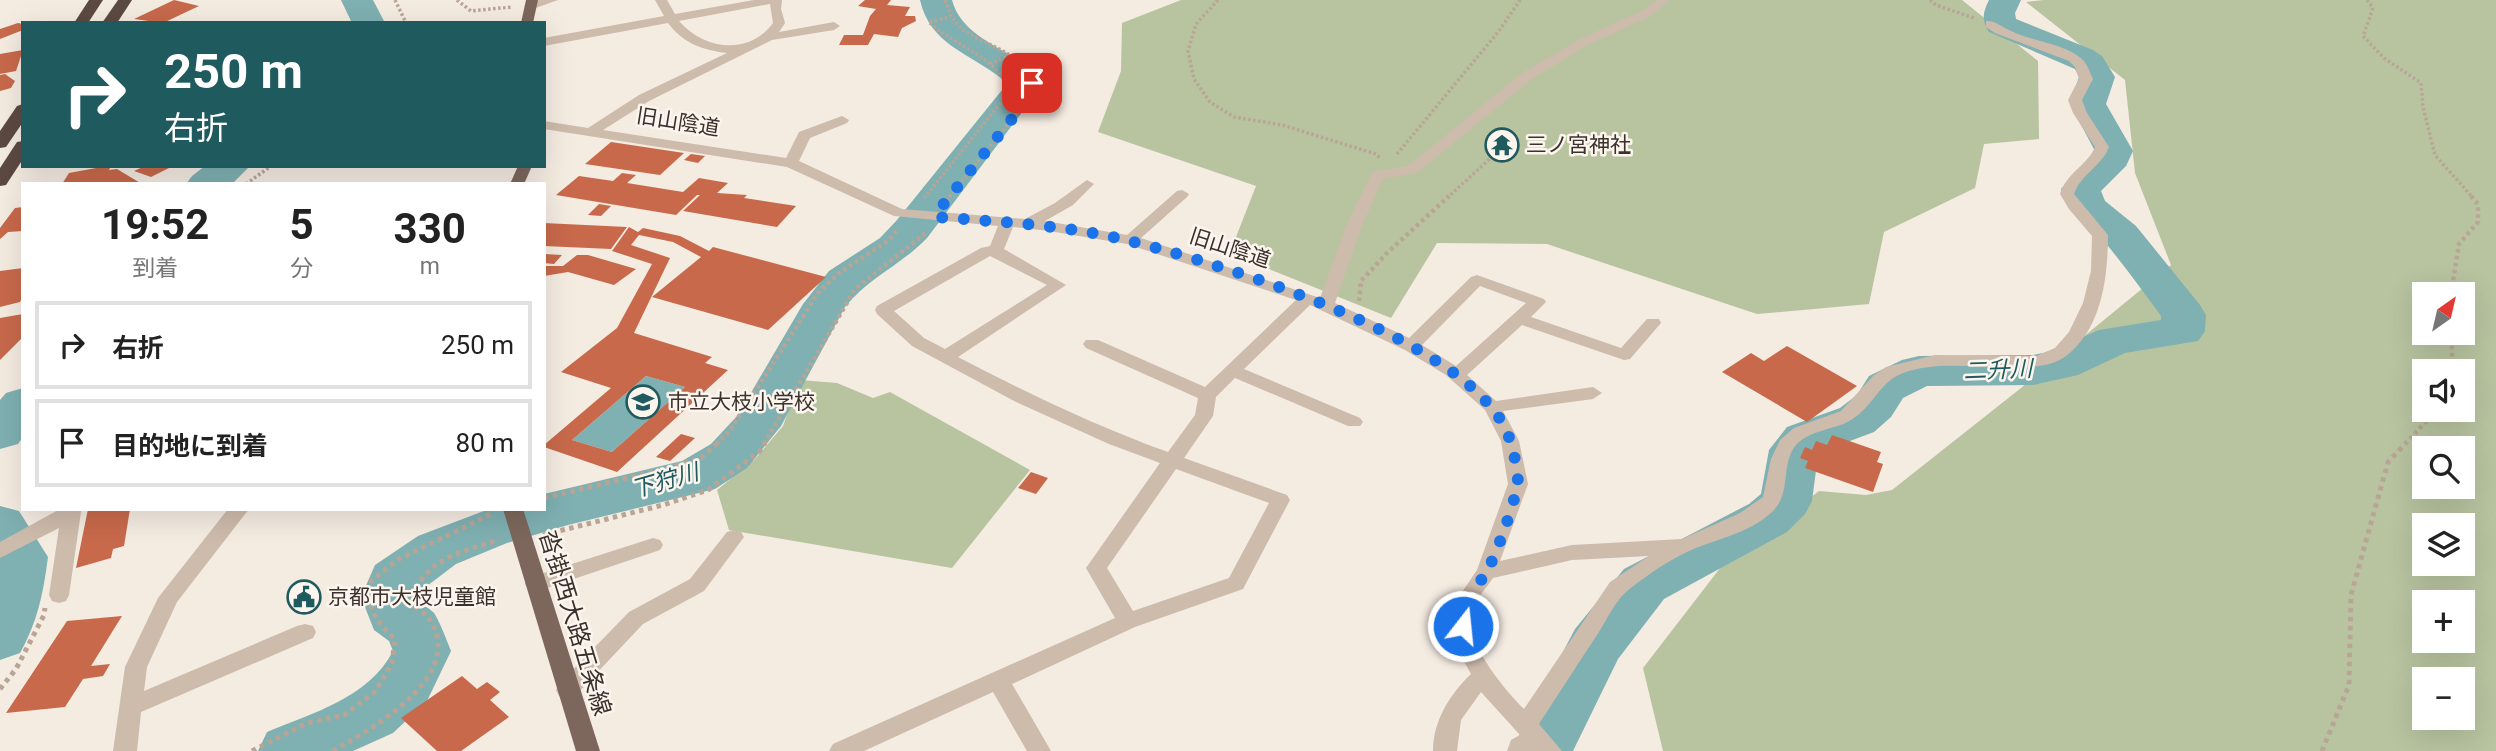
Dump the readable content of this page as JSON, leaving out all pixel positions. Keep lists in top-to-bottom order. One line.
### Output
{"streets":{"main road":["沓掛西大路五条線"],"street":["旧山陰道"]},"water":["二升川","下狩川"],"places":{"temple":["三ノ宮神社"],"school or university":["市立大枝小学校"],"public building":["京都市大枝児童館"]},"north":"top right","page":{"turn":["250 m","右折"],"eta":["19:52","到着","5","分","330","m"],"map_buttons":["+","−"],"list":[{"name":"右折","value":"250 m"},{"name":"目的地に到着","value":"80 m"}]}}
